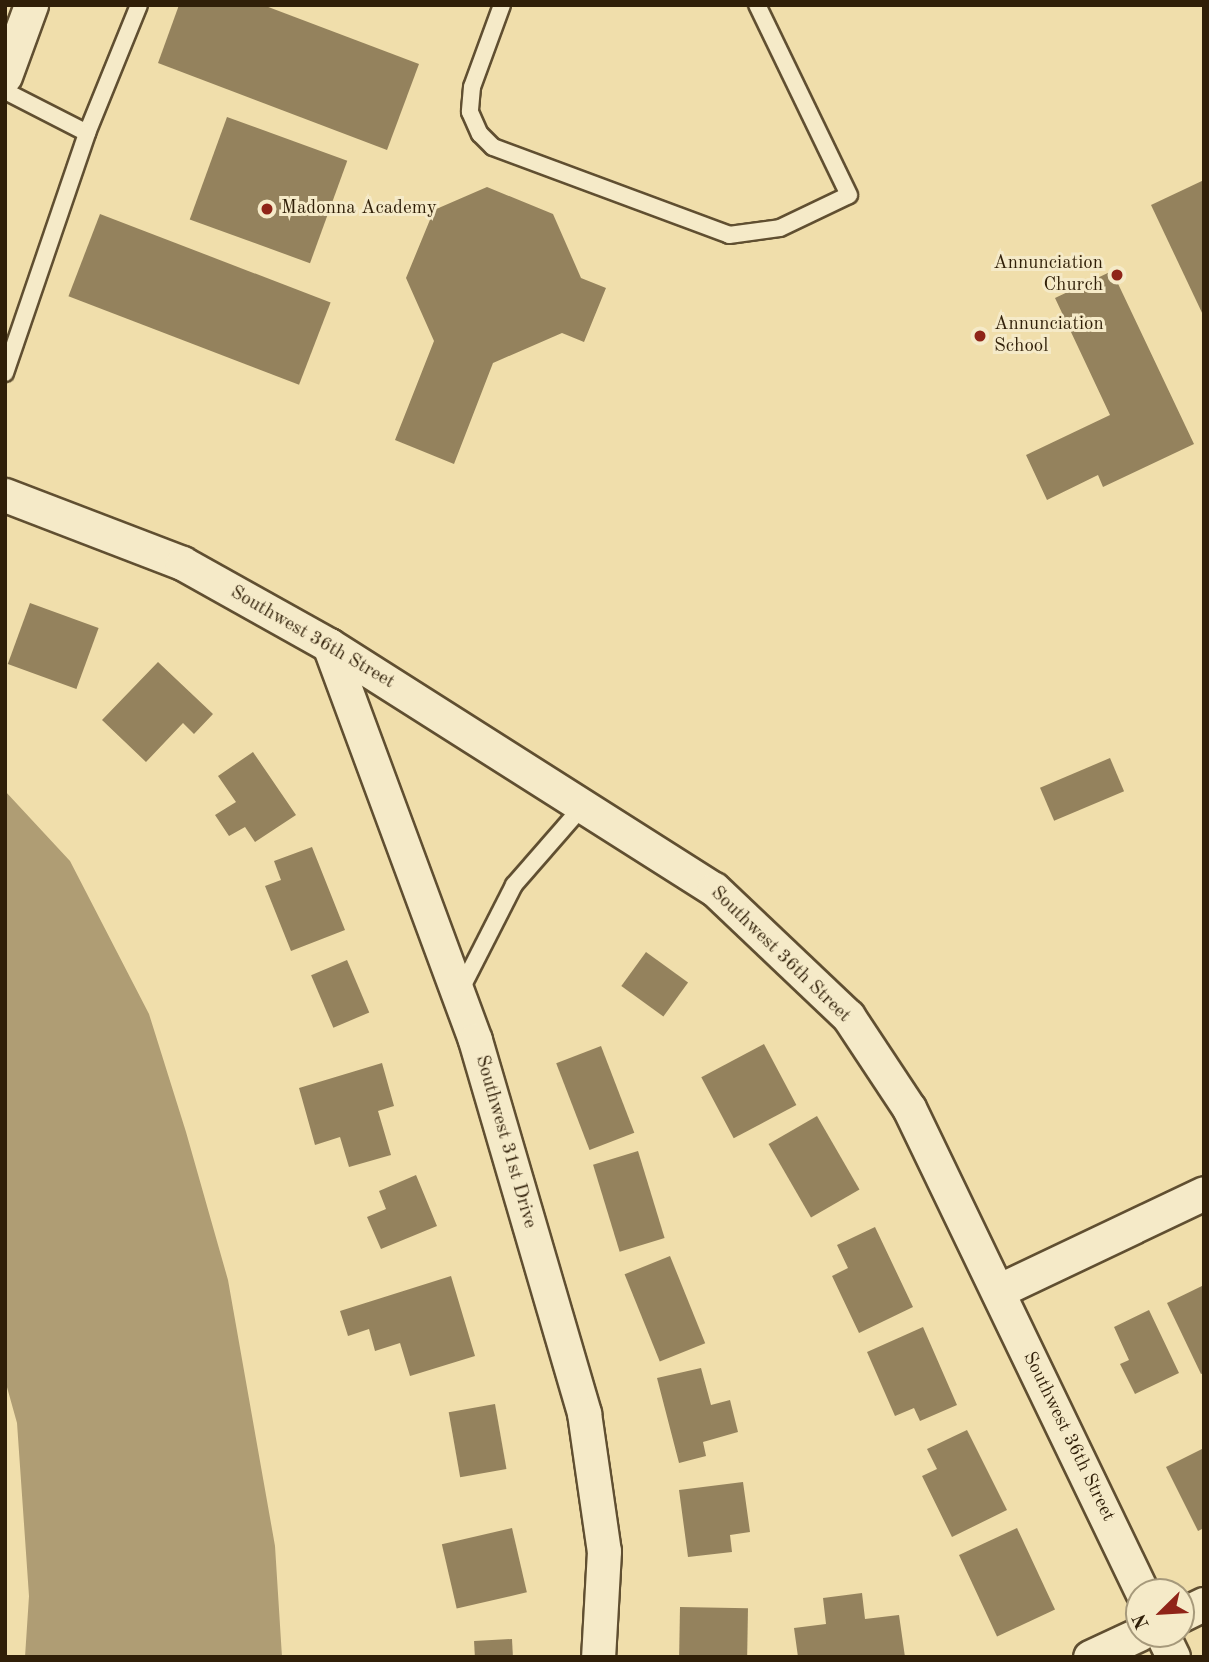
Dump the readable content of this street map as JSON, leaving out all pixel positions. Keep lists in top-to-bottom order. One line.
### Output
{"streets":{"street":["Southwest 36th Street","Southwest 31st Drive"]},"crossings":[["Southwest 36th Street","Southwest 31st Drive"]],"places":["Madonna Academy","Annunciation Church","Annunciation School"],"north":"bottom left"}
